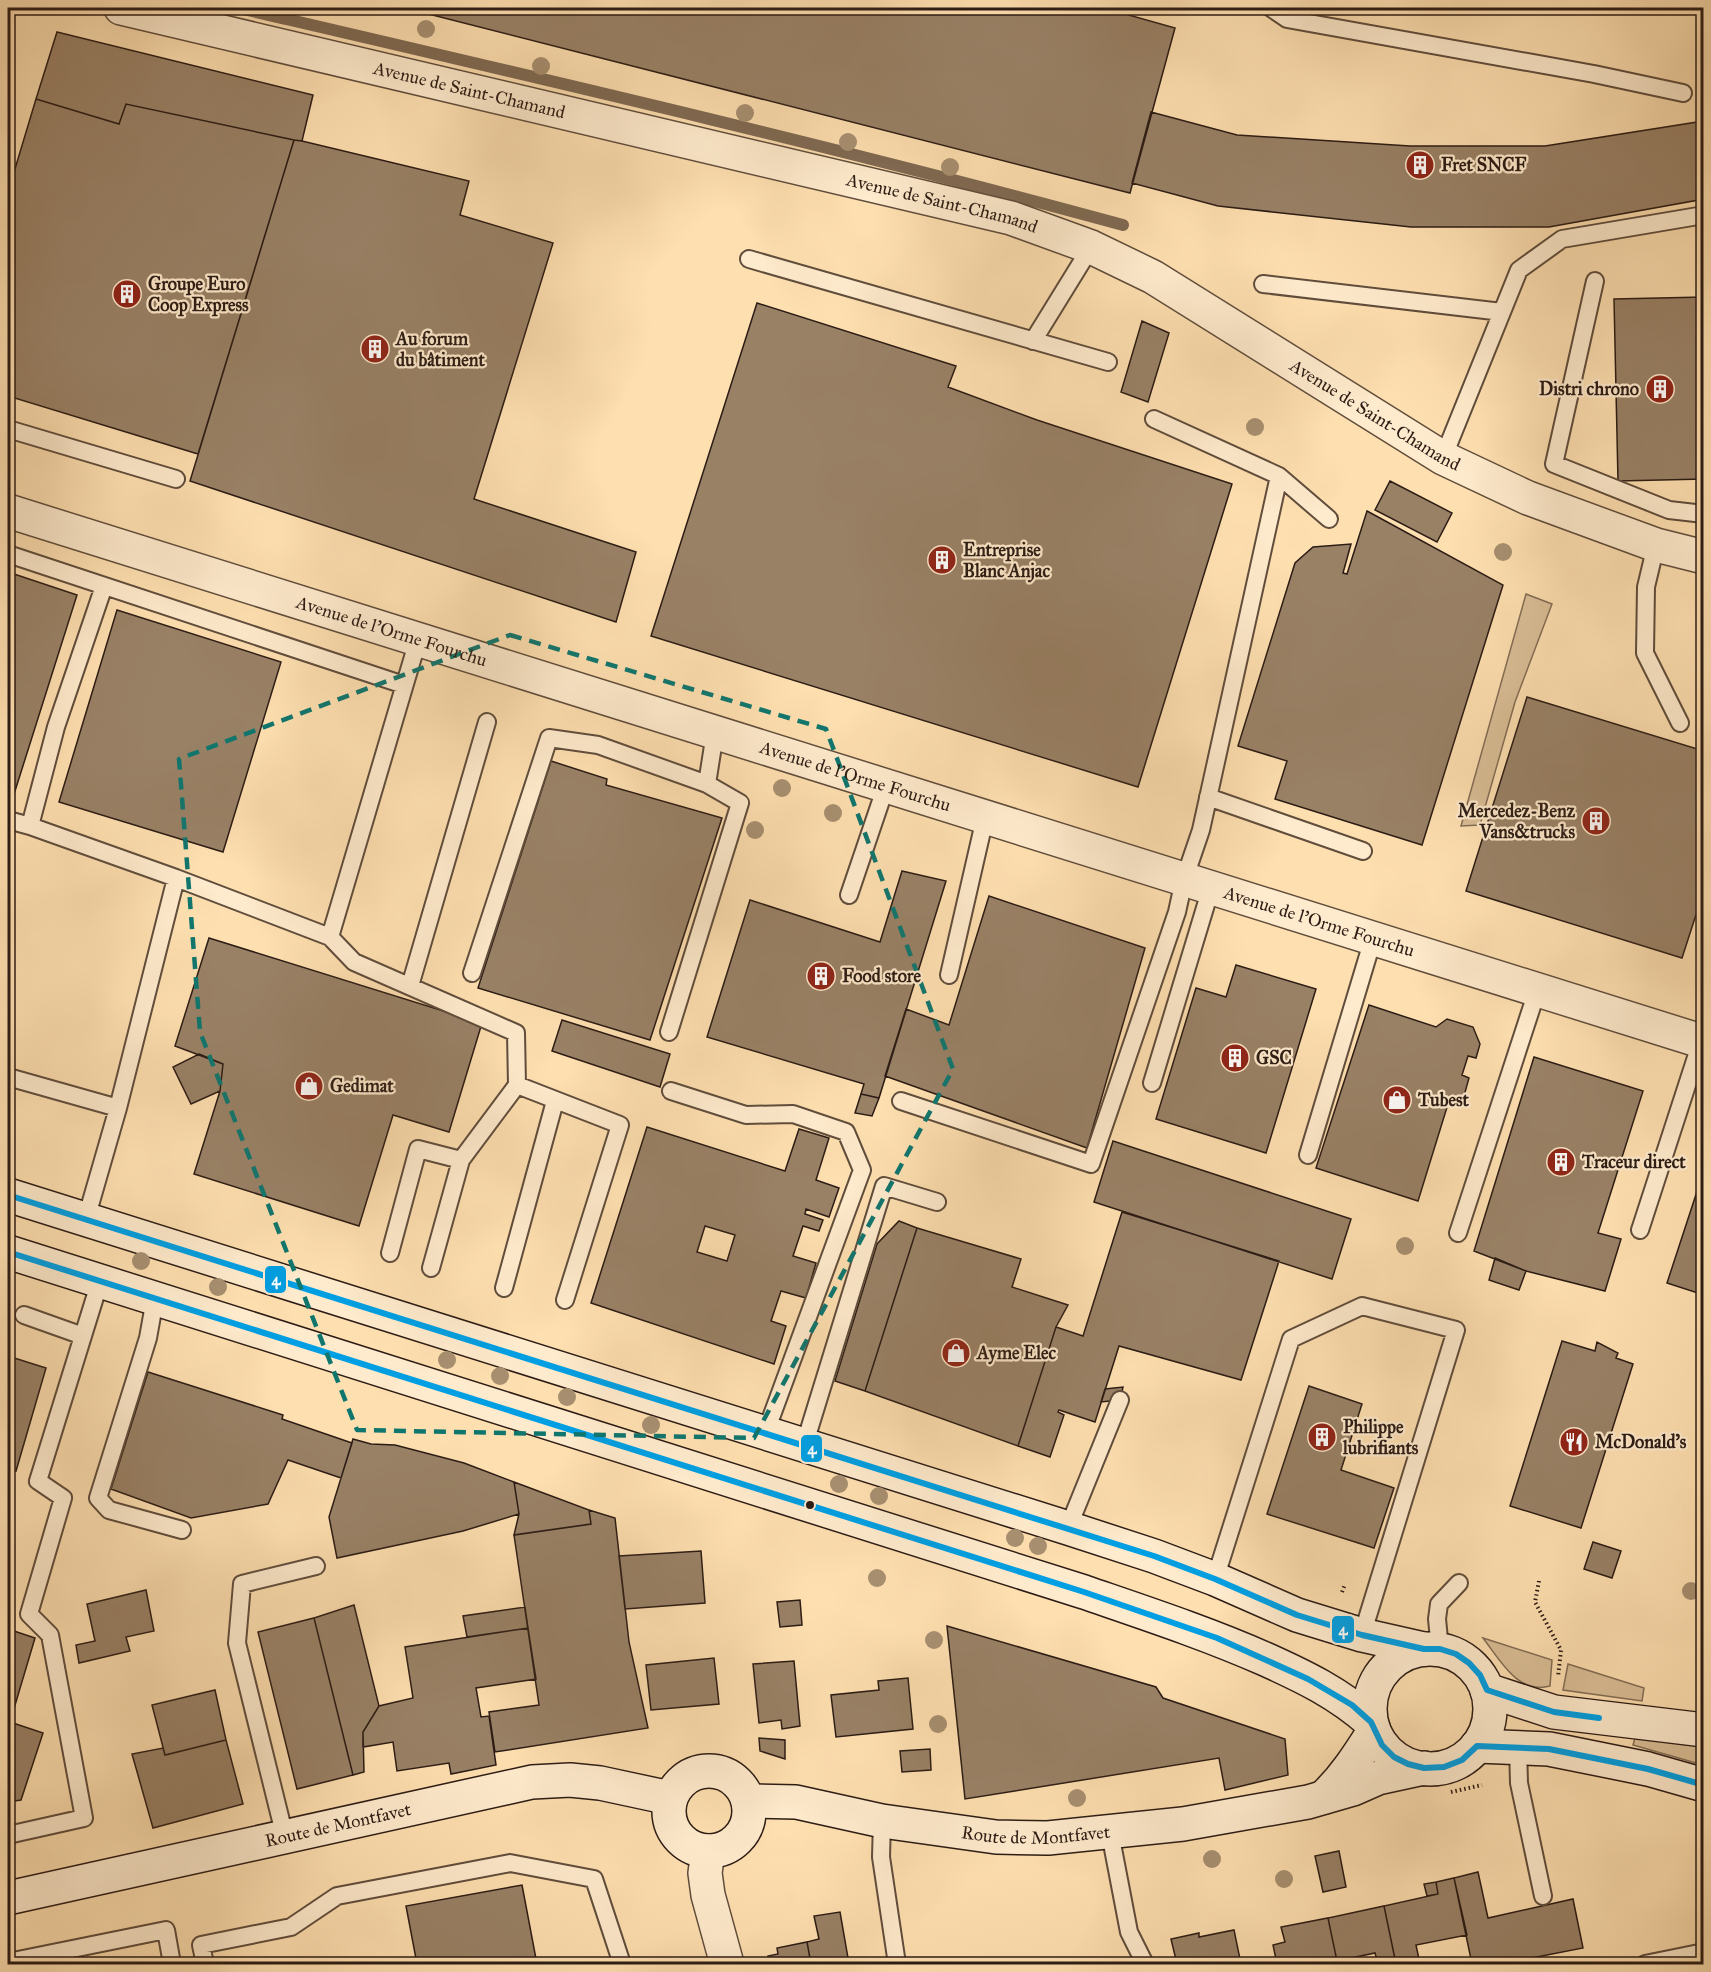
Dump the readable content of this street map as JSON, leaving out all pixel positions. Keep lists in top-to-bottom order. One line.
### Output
{"streets":{"street":["Avenue de Saint-Chamand","Avenue de l'Orme Fourchu","Route de Montfavet"]},"places":{"building":["Fret SNCF","Groupe Euro Coop Express","Au forum du bâtiment","Distri chrono","Entreprise Blanc Anjac","Mercedez-Benz Vans&trucks","Food store","GSC","Traceur direct","Philippe lubrifiants"],"shop":["Gedimat","Tubest","Ayme Elec"],"restaurant":["McDonald's"]},"lines":["transit line 4"]}
